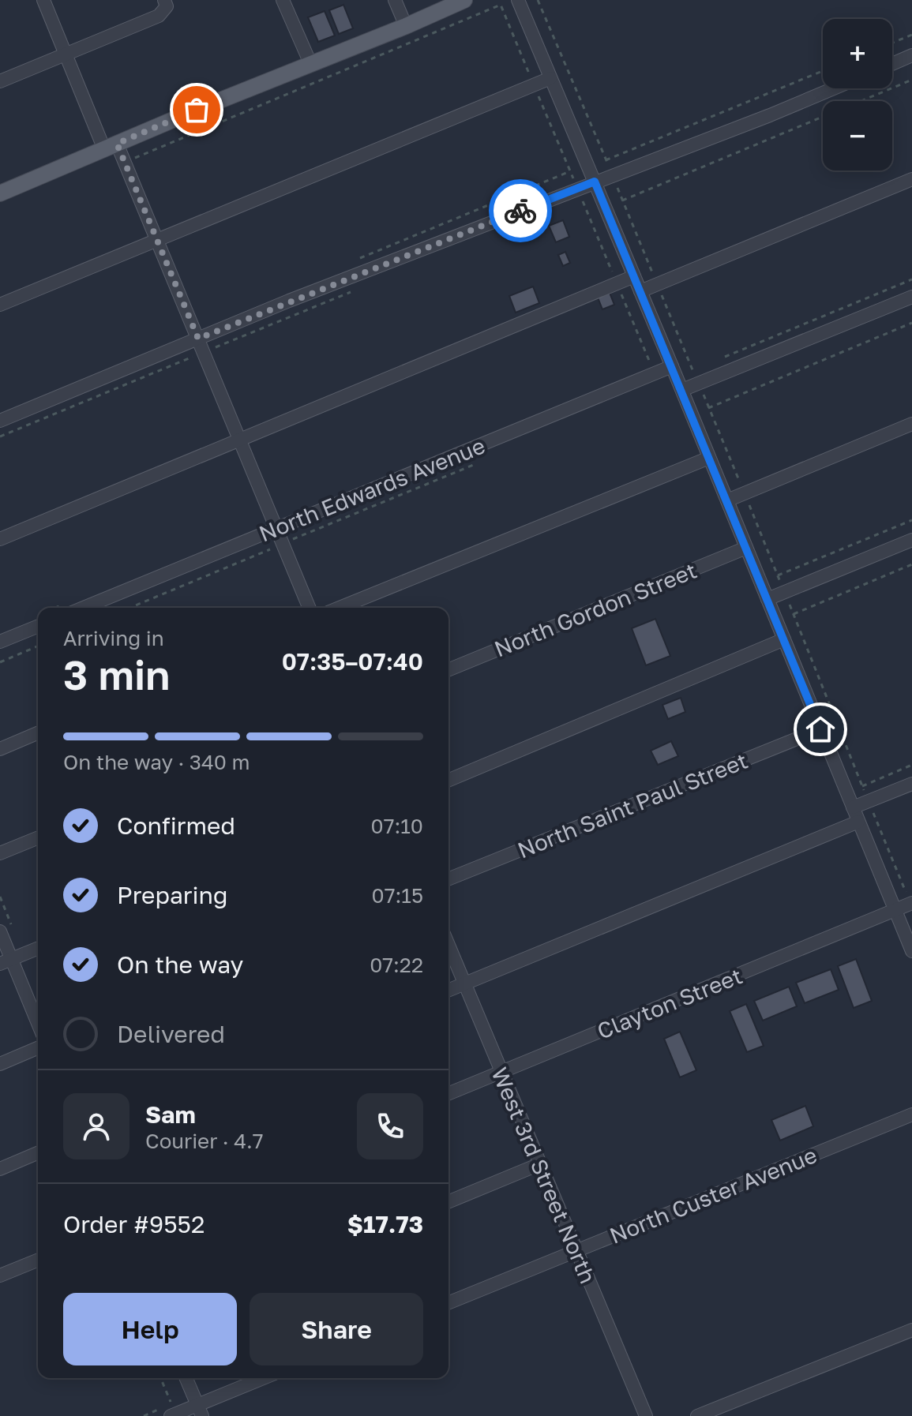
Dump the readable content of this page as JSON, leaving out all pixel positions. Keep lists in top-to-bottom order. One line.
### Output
{"streets":{"street":["North Edwards Avenue","North Gordon Street","North Saint Paul Street","Clayton Street","West 3rd Street North","North Custer Avenue"]},"crossings":[["Clayton Street","West 3rd Street North"],["West 3rd Street North","North Custer Avenue"]],"page":{"map_buttons":["+","−"],"heading":["3 min","Arriving in","07:35–07:40"],"panel":["Sam","Courier · 4.7","Order #9552","$17.73"],"bar":"On the way · 340 m","list":[["Confirmed","07:10"],["Preparing","07:15"],["On the way","07:22"],"Delivered"],"buttons":["Help","Share"]}}
